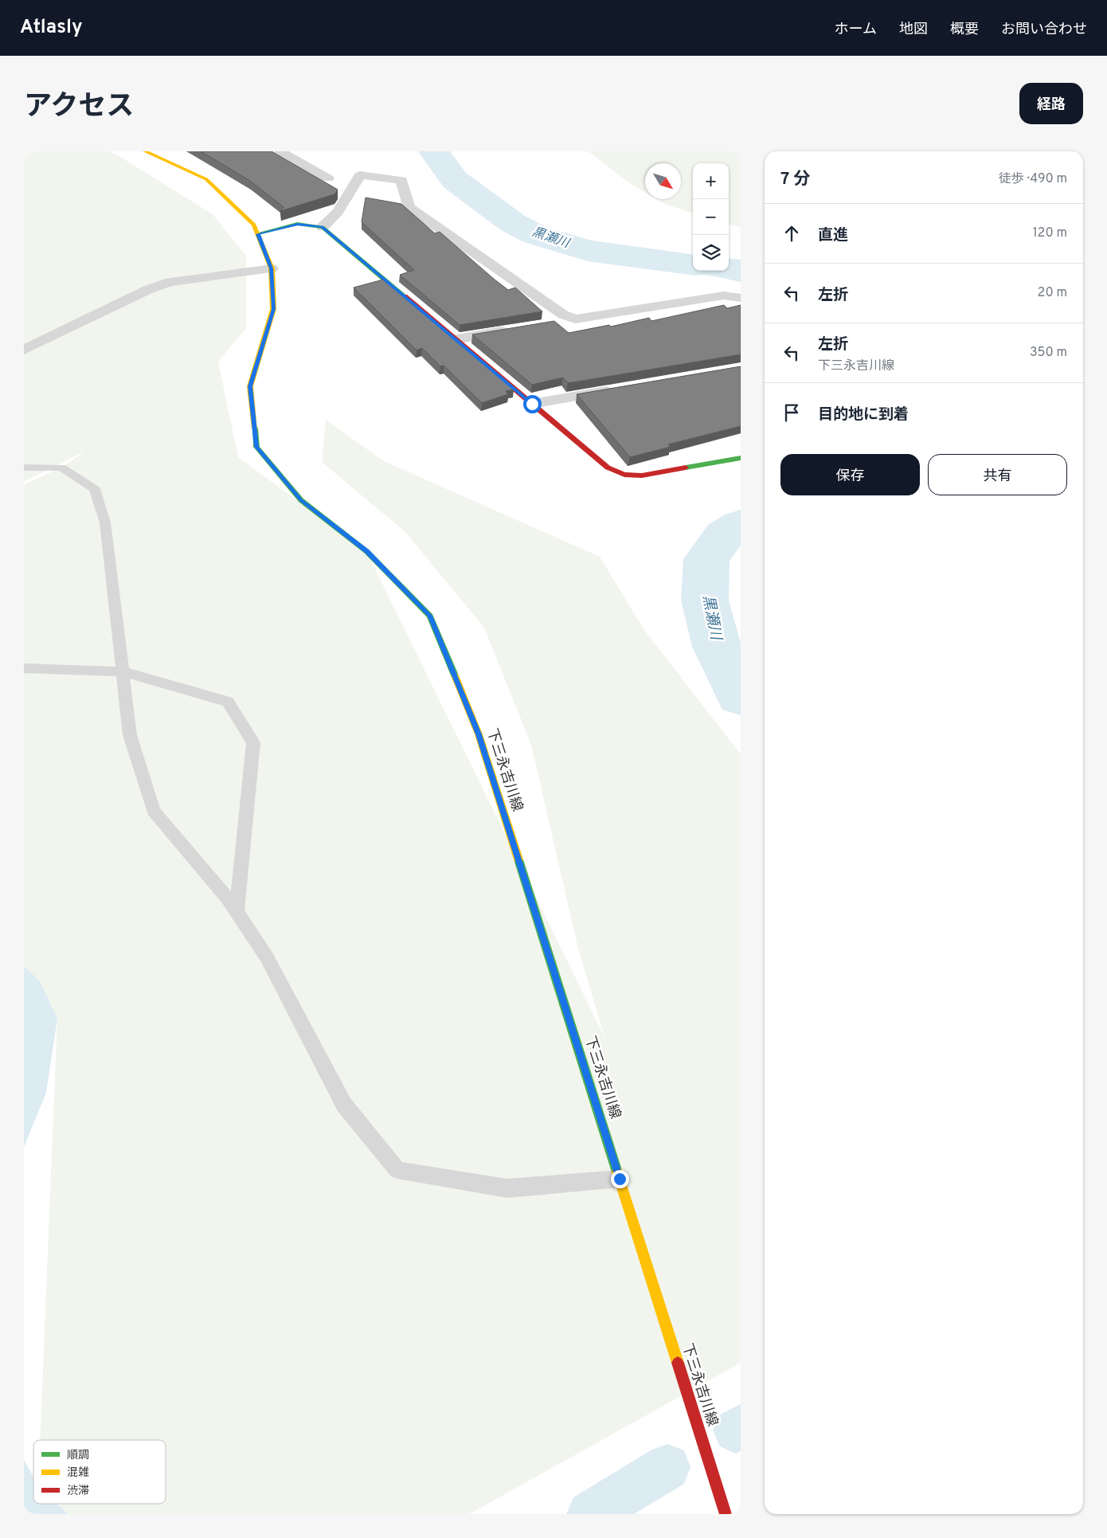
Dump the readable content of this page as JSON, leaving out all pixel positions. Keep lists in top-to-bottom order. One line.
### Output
{"streets":{"main road":["下三永吉川線"]},"water":["黒瀬川"],"legend":["順調","混雑","渋滞"],"north":"bottom right","page":{"header":"Atlasly","nav":["ホーム","地図","概要","お問い合わせ"],"title":"アクセス","buttons":["経路",["保存","共有"]],"heading":["7 分","徒歩 · 490 m"],"map_buttons":["+","−"],"list":[["直進","120 m"],["左折","20 m"],["左折","下三永吉川線","350 m"],"目的地に到着"]}}
